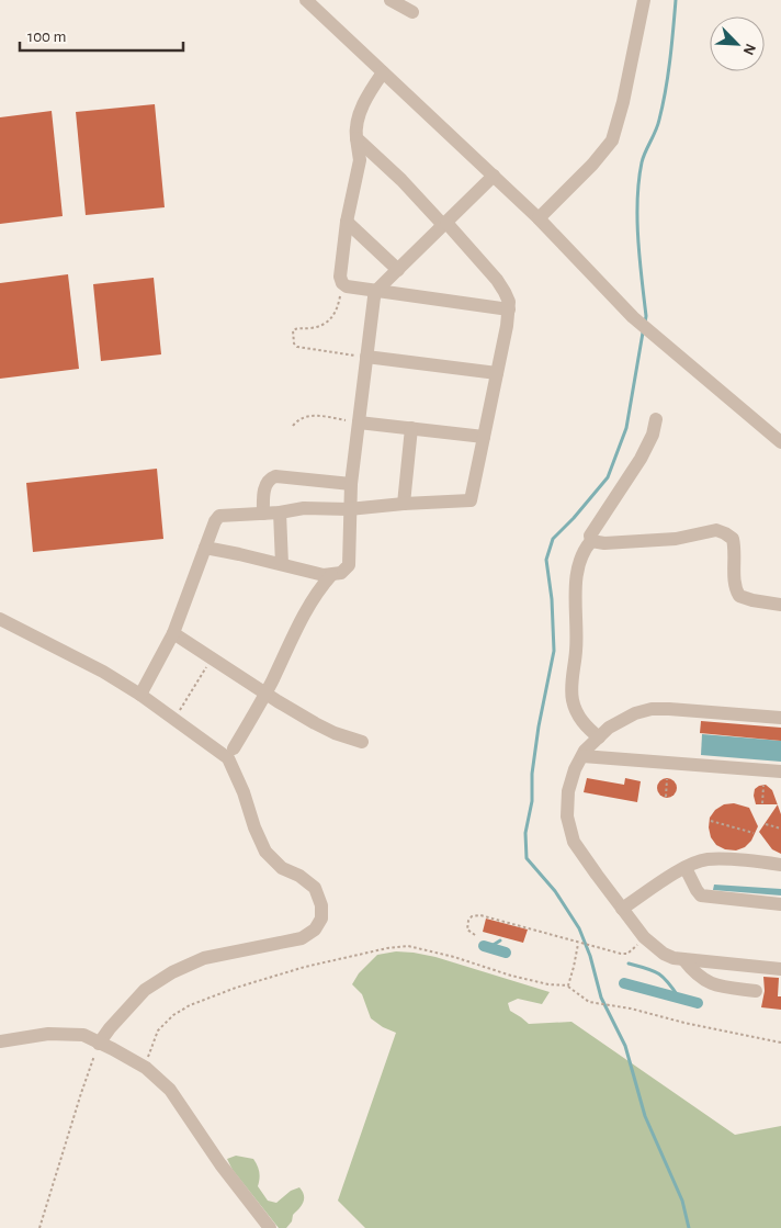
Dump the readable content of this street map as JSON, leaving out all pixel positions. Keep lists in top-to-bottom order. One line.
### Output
{"scale_bar":"100 m","north":"bottom right"}
